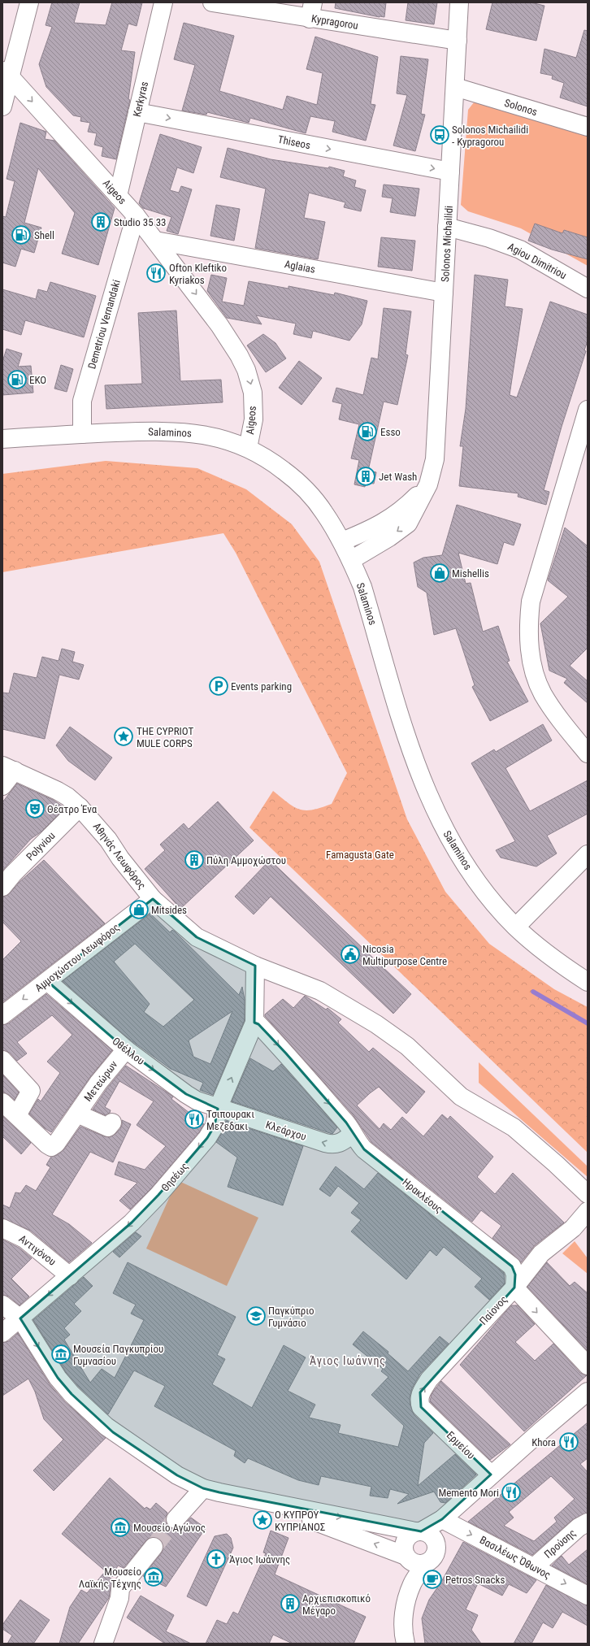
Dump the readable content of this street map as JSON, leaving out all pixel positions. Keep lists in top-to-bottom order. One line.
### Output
{"streets":{"street":["Kypragorou","Kerkyras","Solonos","Thiseos","Aigeos","Solonos Michailidi","Agiou Dimitriou","Aglaias","Demetriou Vernandaki","Salaminos","Polyviou","Αθηνάς Λεωφόρος","Αμμοχώστου Λεωφόρος","Οθέλλου","Μετεώρων","Κλεάρχου","Θησέως","Ηρακλέους","Αντιγόνου","Παίονος","Ερμείου","Προύσης","Βασιλέως Όθωνος"]},"crossings":[["Kypragorou","Solonos Michailidi"],["Kerkyras","Thiseos"],["Kerkyras","Aigeos"],["Solonos","Solonos Michailidi"],["Thiseos","Solonos Michailidi"],["Aigeos","Aglaias"],["Aigeos","Demetriou Vernandaki"],["Aigeos","Salaminos"],["Solonos Michailidi","Agiou Dimitriou"],["Solonos Michailidi","Aglaias"],["Solonos Michailidi","Salaminos"],["Demetriou Vernandaki","Salaminos"],["Polyviou","Αθηνάς Λεωφόρος"],["Αθηνάς Λεωφόρος","Αμμοχώστου Λεωφόρος"],["Αθηνάς Λεωφόρος","Θησέως"],["Αμμοχώστου Λεωφόρος","Οθέλλου"],["Οθέλλου","Μετεώρων"],["Οθέλλου","Κλεάρχου"],["Οθέλλου","Θησέως"],["Κλεάρχου","Θησέως"],["Κλεάρχου","Ηρακλέους"],["Θησέως","Ηρακλέους"],["Θησέως","Αντιγόνου"],["Ηρακλέους","Παίονος"],["Παίονος","Ερμείου"],["Προύσης","Βασιλέως Όθωνος"]],"one_way":["Thiseos","Aigeos","Οθέλλου","Κλεάρχου","Ηρακλέους","Παίονος","Βασιλέως Όθωνος"],"districts":["Άγιος Ιωάννης"],"parks":["Famagusta Gate"],"places":{"bus stop":["Solonos Michailidi - Kypragorou"],"building":["Studio 35 33","Jet Wash","Πύλη Αμμοχώστου","Αρχιεπισκοπικό Μέγαρο"],"fuel station":["Shell","EKO","Esso"],"restaurant":["Ofton Kleftiko Kyriakos","Τσιπουρακι Μεζεδακι","Khora","Memento Mori"],"shop":["Mishellis","Mitsides"],"parking":["Events parking"],"place":["THE CYPRIOT MULE CORPS","Ο ΚΥΠΡΟΥ ΚΥΠΡΙΑΝΟΣ"],"theatre":["Θέατρο Ένα"],"public building":["Nicosia Multipurpose Centre"],"school or university":["Παγκύπριο Γυμνάσιο"],"museum":["Μουσεία Παγκυπρίου Γυμνασίου","Μουσείο Αγώνος","Μουσείο Λαϊκής Τέχνης"],"church":["Άγιος Ιωάννης"],"cafe":["Petros Snacks"]}}
